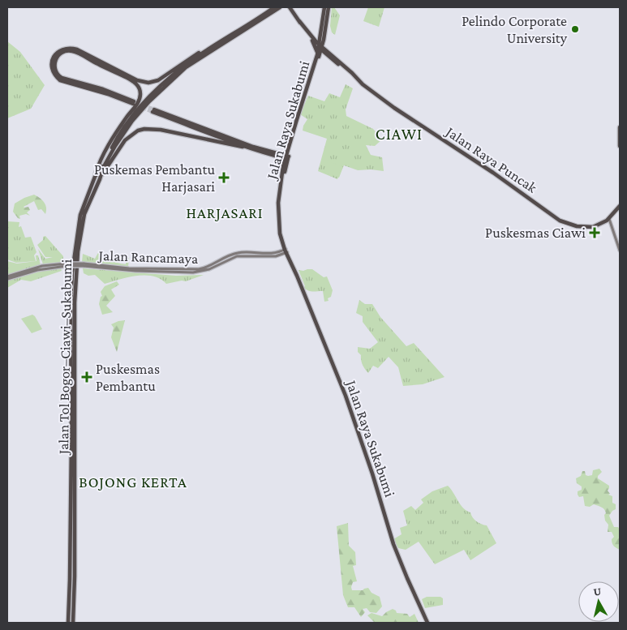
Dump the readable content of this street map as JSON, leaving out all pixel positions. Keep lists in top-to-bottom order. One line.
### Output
{"streets":{"highway":["Jalan Raya Sukabumi","Jalan Raya Puncak","Jalan Tol Bogor–Ciawi–Sukabumi"],"street":["Jalan Rancamaya"]},"crossings":[["Jalan Raya Sukabumi","Jalan Rancamaya"]],"districts":["CIAWI","HARJASARI","BOJONG KERTA"],"places":{"other":["Pelindo Corporate University"],"health":["Puskemas Pembantu Harjasari","Puskesmas Ciawi","Puskesmas Pembantu"]},"north":"top"}
